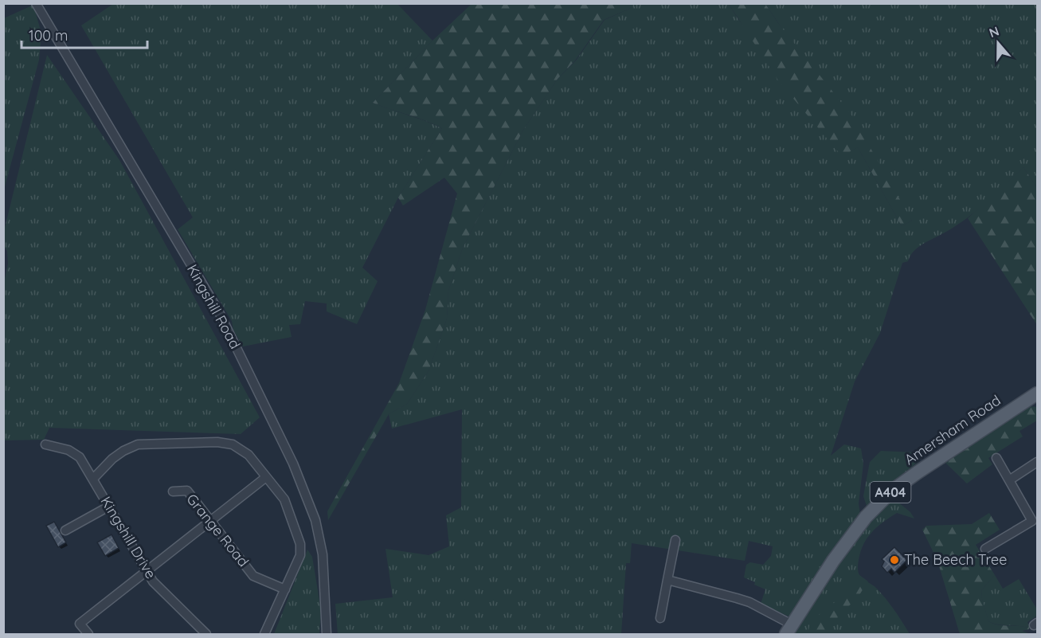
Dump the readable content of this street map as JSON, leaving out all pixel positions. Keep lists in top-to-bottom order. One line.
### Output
{"streets":{"main road":["Amersham Road","A404"],"street":["Kingshill Road","Grange Road","Kingshill Drive"]},"places":["The Beech Tree"],"scale_bar":"100 m","north":"top"}
